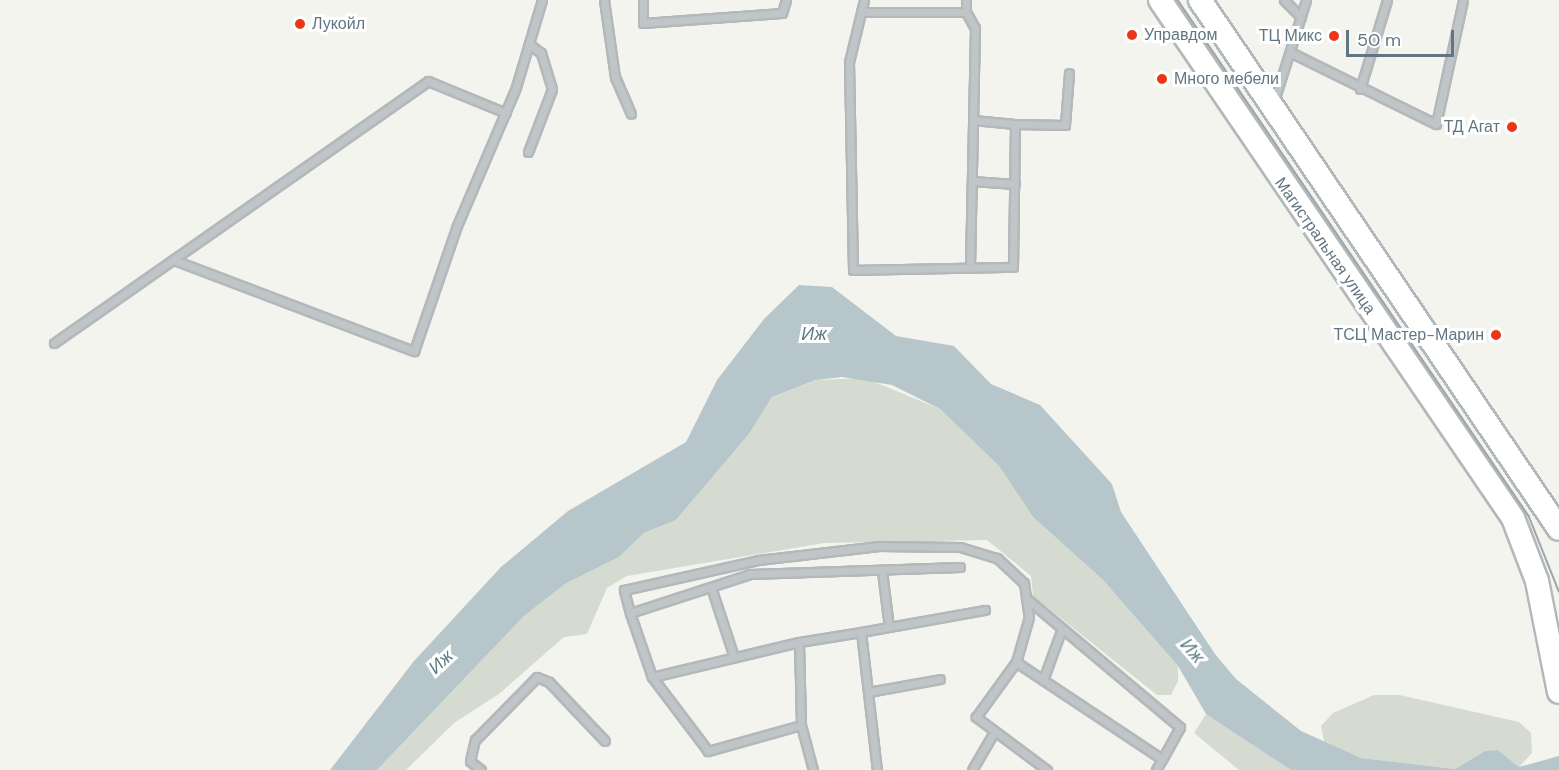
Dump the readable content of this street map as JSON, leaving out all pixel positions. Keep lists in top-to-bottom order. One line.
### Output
{"streets":{"main road":["Магистральная улица"]},"water":["Иж"],"places":["Лукойл","Управдом","ТЦ Микс","Много мебели","ТД Агат","ТСЦ Мастер-Марин"],"scale_bar":"50 m"}
